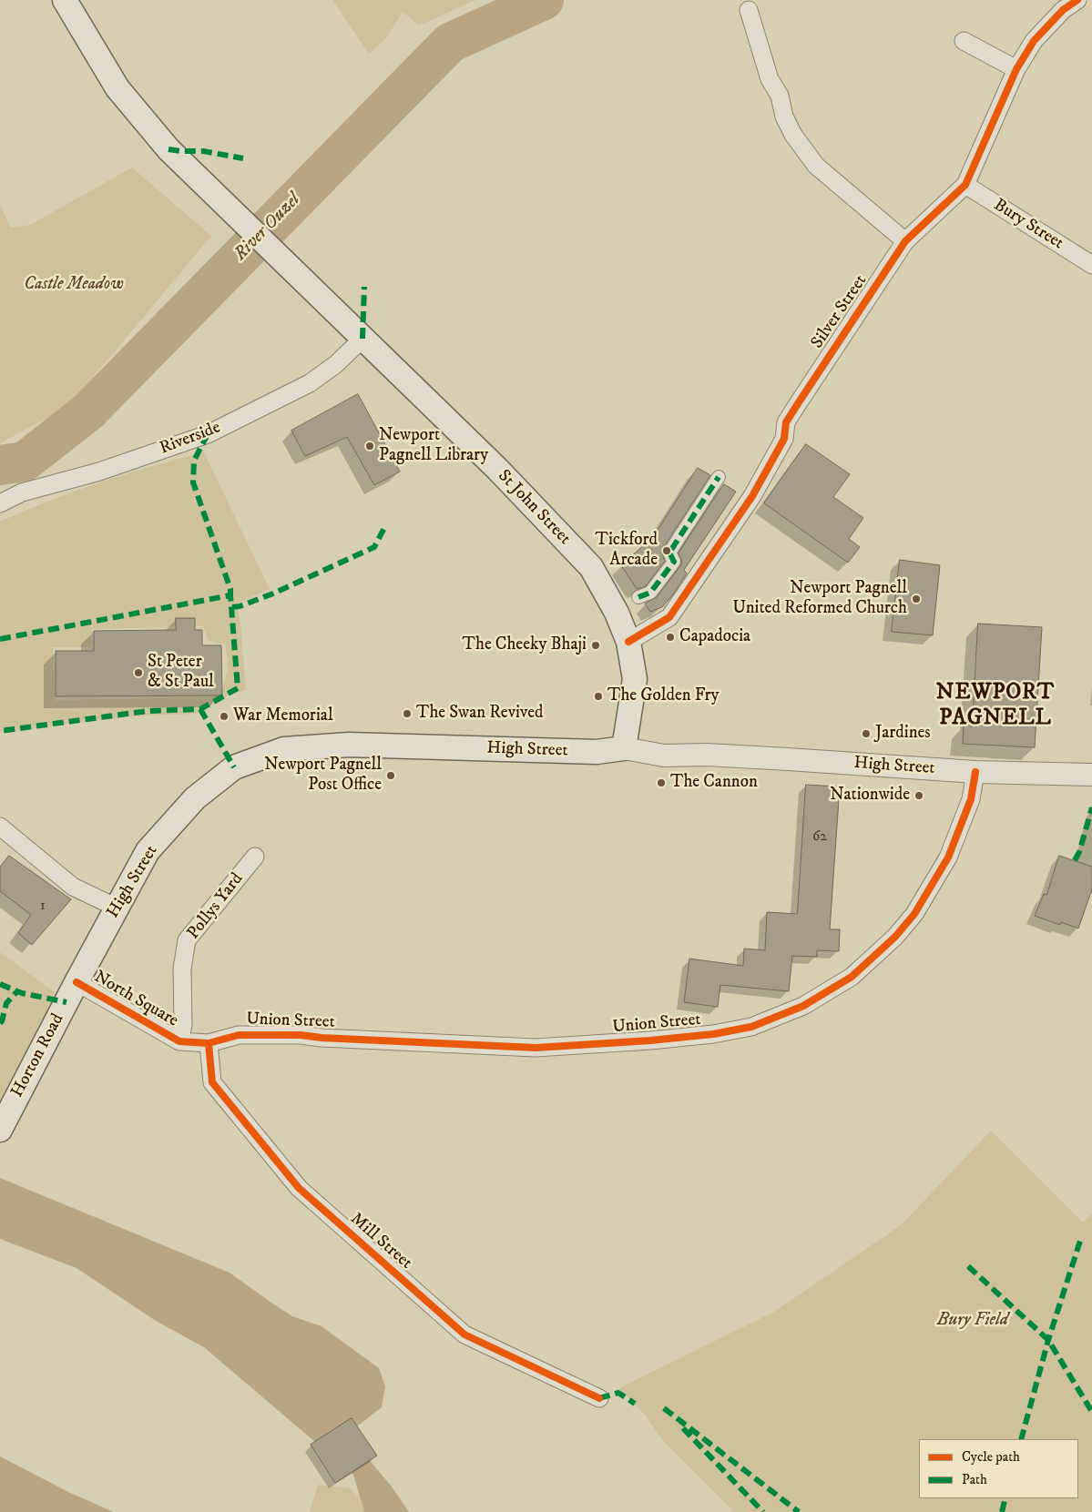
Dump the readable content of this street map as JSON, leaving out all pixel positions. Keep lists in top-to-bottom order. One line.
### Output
{"streets":{"main road":["St John Street","High Street","Horton Road"],"street":["Bury Street","Silver Street","Riverside","Pollys Yard","North Square","Union Street","Mill Street"]},"crossings":[["Bury Street","Silver Street"],["Silver Street","St John Street"],["Riverside","St John Street"],["St John Street","High Street"],["High Street","North Square"],["High Street","Union Street"],["High Street","Horton Road"],["Pollys Yard","North Square"],["North Square","Union Street"],["North Square","Horton Road"],["North Square","Mill Street"],["Union Street","Mill Street"]],"districts":["NEWPORT PAGNELL"],"water":["River Ouzel"],"parks":["Castle Meadow","Bury Field"],"places":["Newport Pagnell Library","Tickford Arcade","Newport Pagnell United Reformed Church","Capadocia","The Cheeky Bhaji","St Peter & St Paul","The Golden Fry","The Swan Revived","War Memorial","Jardines","Newport Pagnell Post Office","The Cannon","Nationwide"],"house_numbers":["62","1"],"legend":["Cycle path","Path"]}
